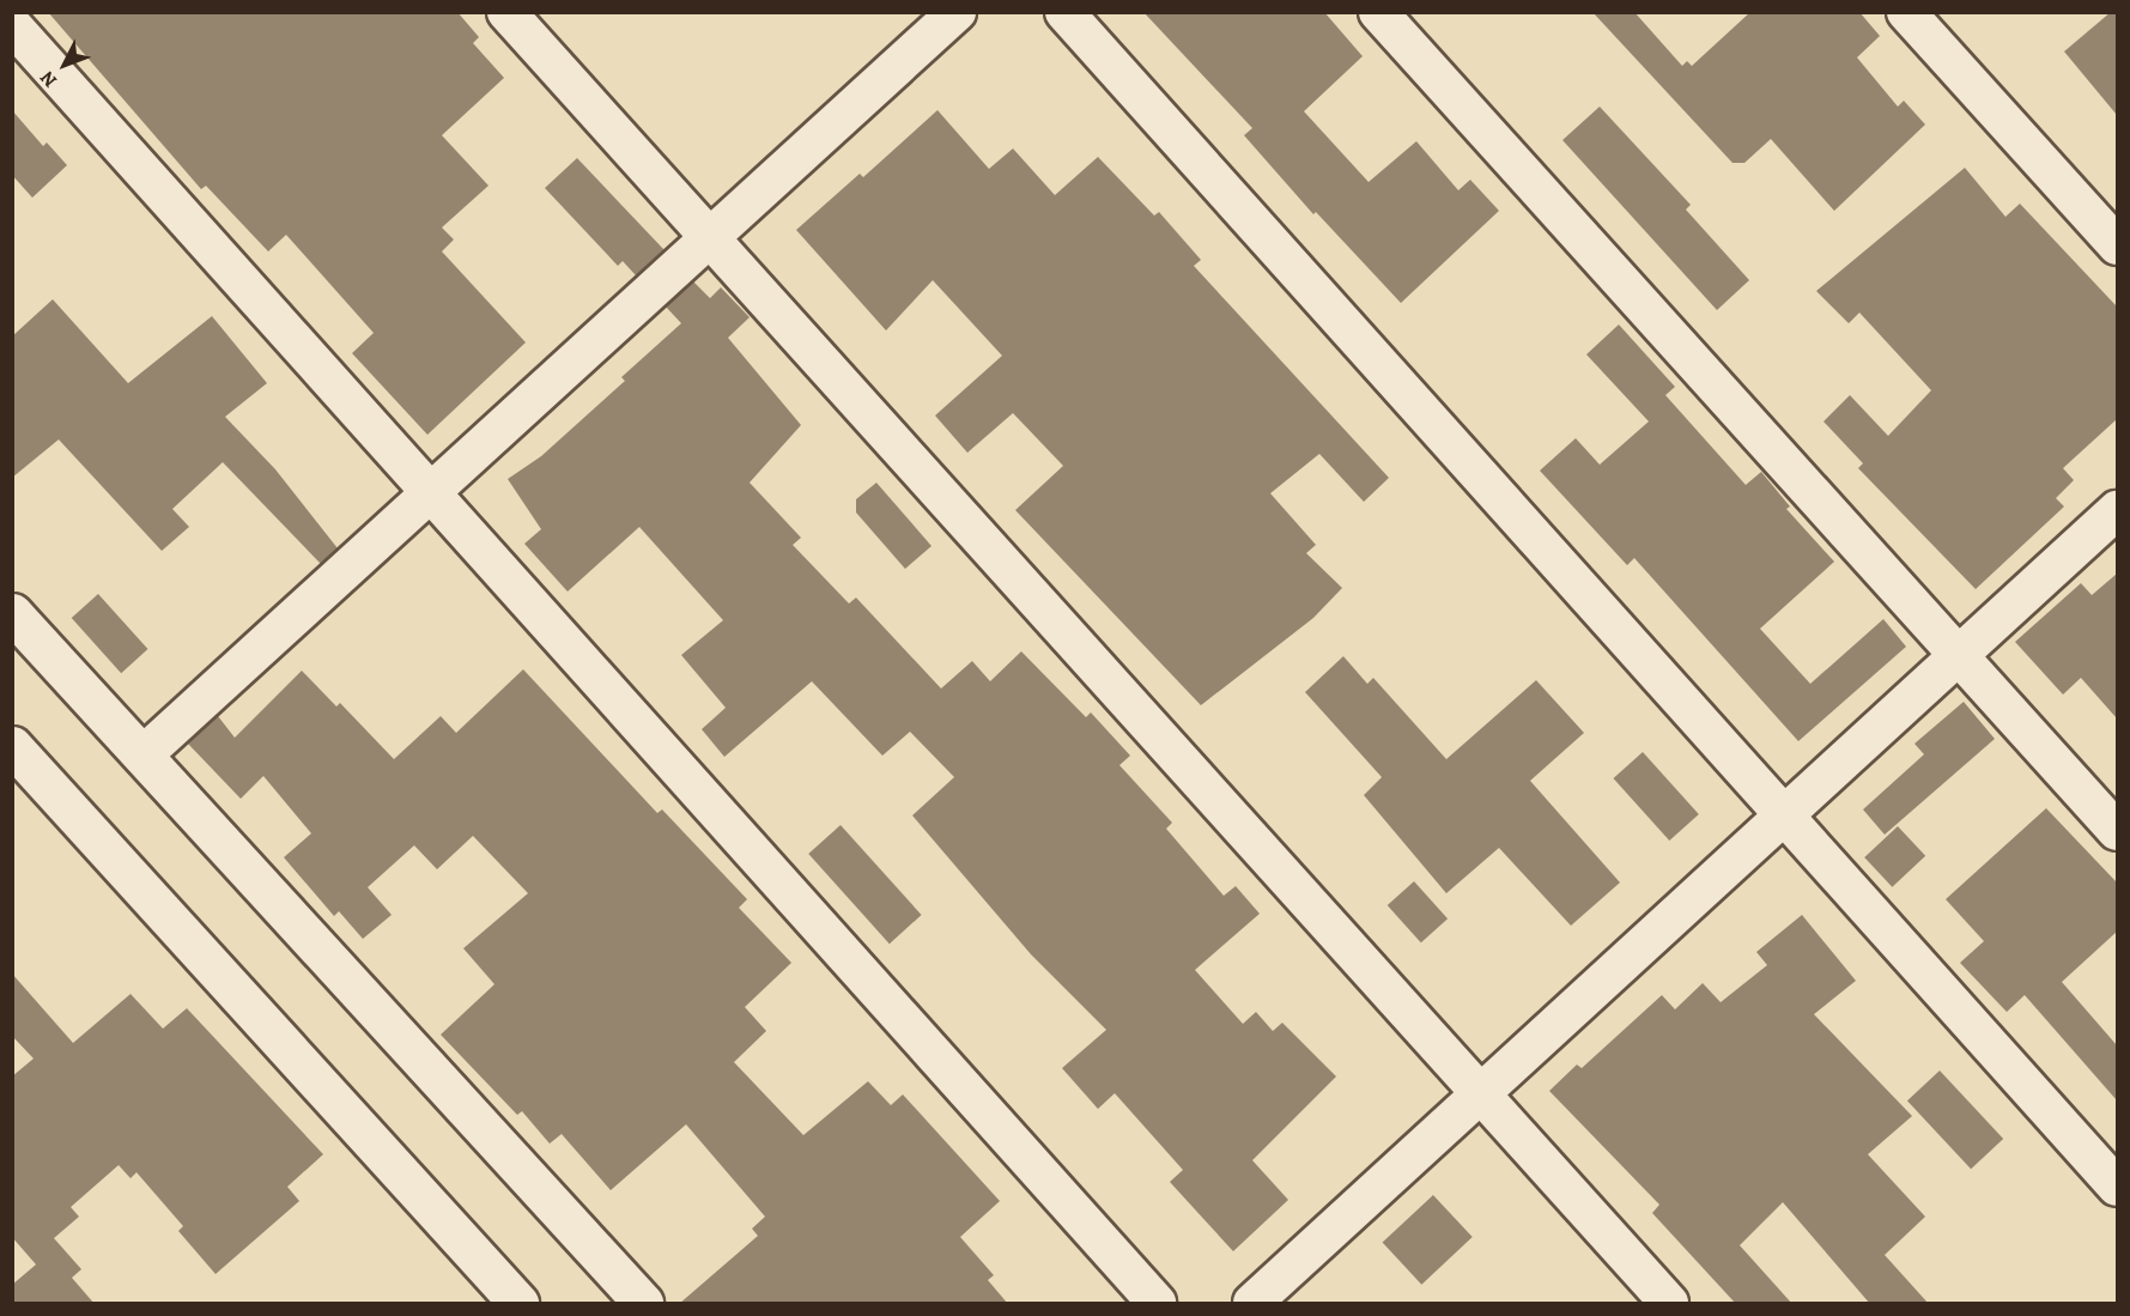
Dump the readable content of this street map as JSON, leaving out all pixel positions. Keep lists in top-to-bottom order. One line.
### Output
{"north":"bottom left"}
